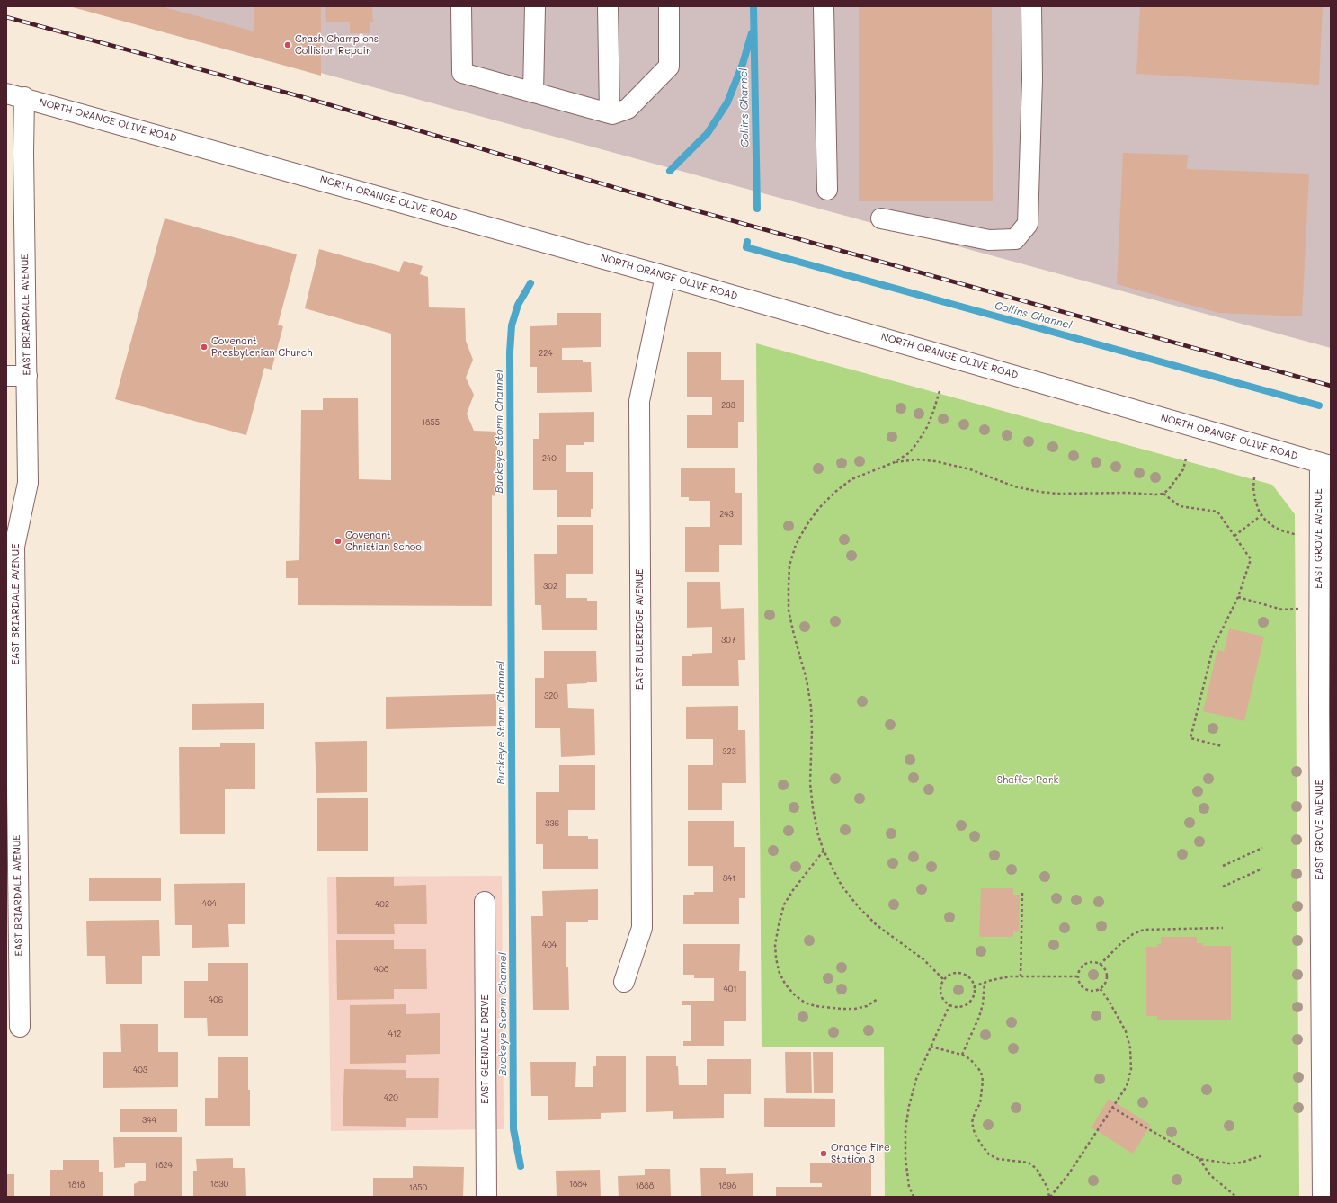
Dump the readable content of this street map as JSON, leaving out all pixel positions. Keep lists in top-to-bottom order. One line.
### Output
{"streets":{"street":["NORTH ORANGE OLIVE ROAD","EAST BRIARDALE AVENUE","EAST GROVE AVENUE","EAST BLUERIDGE AVENUE","EAST GLENDALE DRIVE"]},"crossings":[["NORTH ORANGE OLIVE ROAD","EAST BRIARDALE AVENUE"],["NORTH ORANGE OLIVE ROAD","EAST GROVE AVENUE"],["NORTH ORANGE OLIVE ROAD","EAST BLUERIDGE AVENUE"]],"water":["Collins Channel","Buckeye Storm Channel"],"parks":["Shaffer Park"],"places":["Crash Champions Collision Repair","Covenant Presbyterian Church","Covenant Christian School","Orange Fire Station 3"],"house_numbers":["224","233","1855","240","243","302","307","320","323","336","341","404","402","404","408","401","406","412","403","420","344","1824","1830","1884","1818","1888","1898","1850"]}
